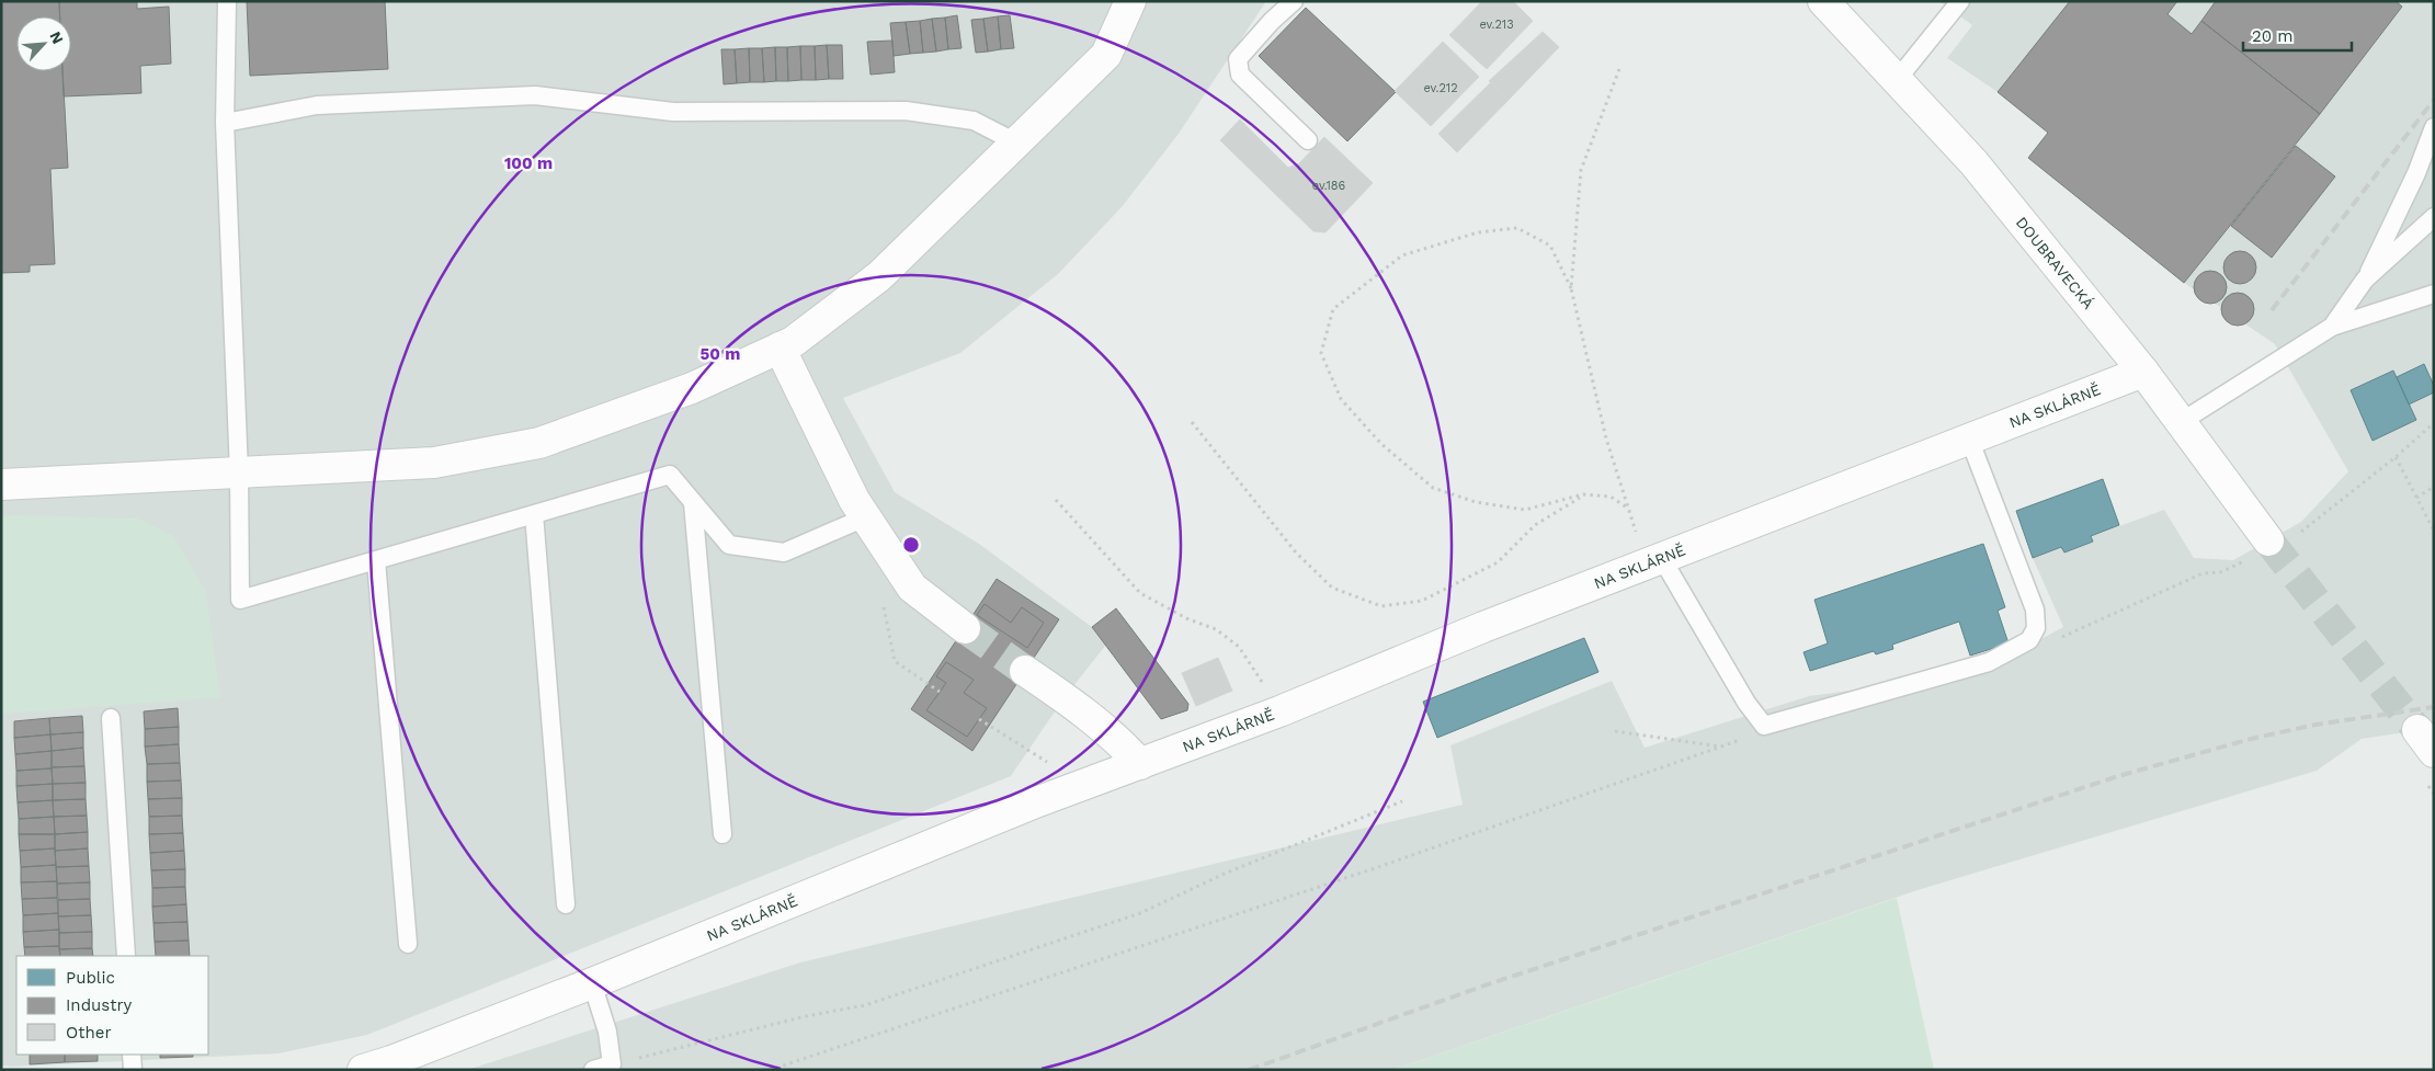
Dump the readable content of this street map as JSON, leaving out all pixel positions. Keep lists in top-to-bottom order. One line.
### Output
{"streets":{"street":["DOUBRAVECKÁ","NA SKLÁRNĚ"]},"crossings":[["DOUBRAVECKÁ","NA SKLÁRNĚ"]],"house_numbers":["ev.213","ev.212","ev.186"],"legend":["Public","Industry","Other"],"scale_bar":"20 m","north":"top right","rings":["100 m","50 m"]}
